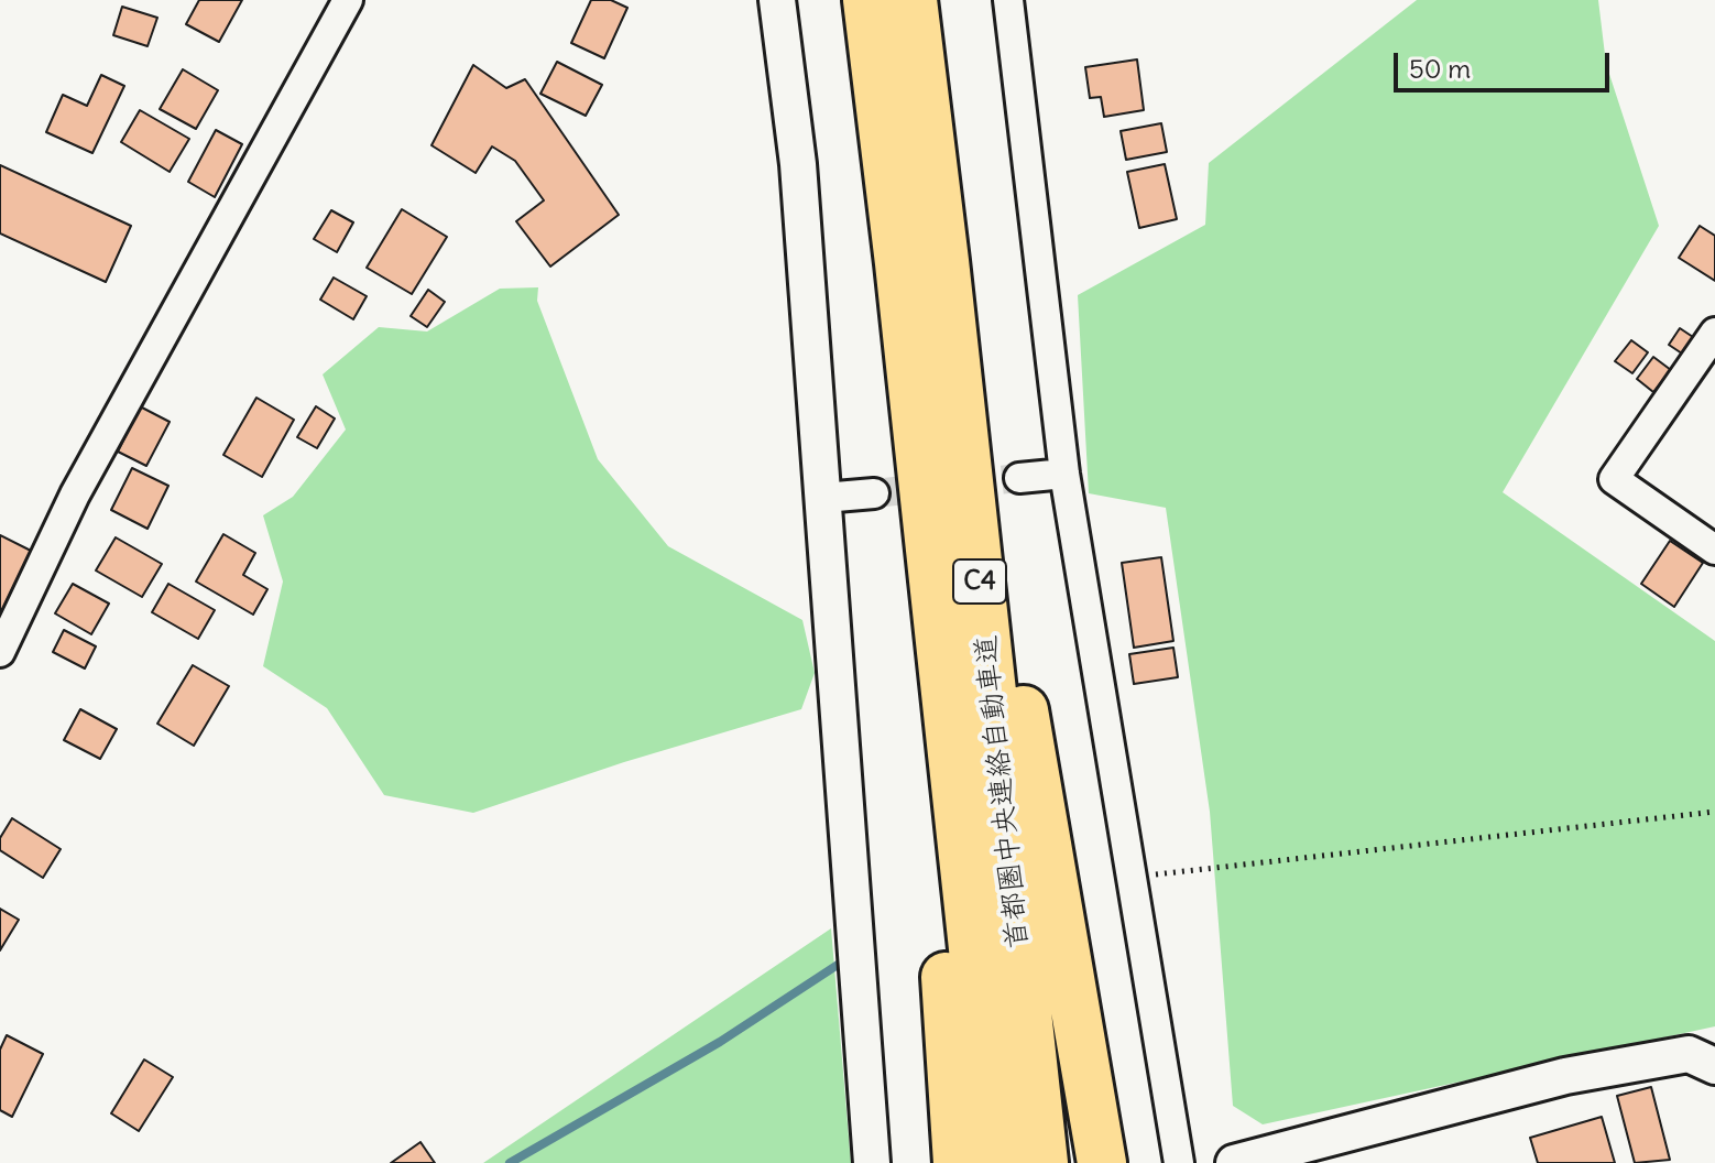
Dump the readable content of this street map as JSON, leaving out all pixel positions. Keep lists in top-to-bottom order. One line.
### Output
{"streets":{"highway":["C4","首都圏中央連絡自動車道"]},"scale_bar":"50 m"}
